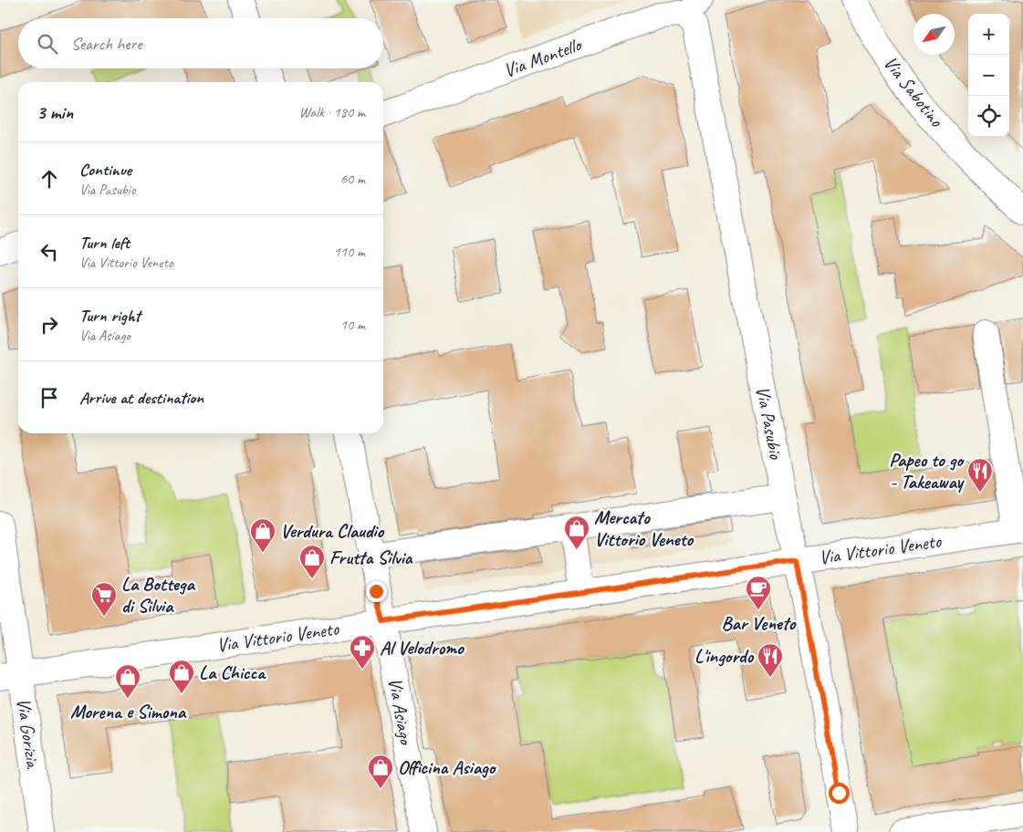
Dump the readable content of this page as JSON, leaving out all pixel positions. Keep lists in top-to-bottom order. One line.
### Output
{"streets":{"street":["Via Montello","Via Sabotino","Via Pasubio","Via Vittorio Veneto","Via Asiago","Via Gorizia"]},"crossings":[["Via Montello","Via Pasubio"],["Via Pasubio","Via Vittorio Veneto"],["Via Vittorio Veneto","Via Asiago"],["Via Vittorio Veneto","Via Gorizia"]],"places":{"restaurant":["Papeo to go - Takeaway","L'ingordo"],"shop":["Mercato Vittorio Veneto","Verdura Claudio","Frutta Silvia","La Chicca","Morena e Simona","Officina Asiago"],"cafe":["Bar Veneto"],"supermarket":["La Bottega di Silvia"],"pharmacy":["Al Velodromo"]},"north":"bottom left","page":{"map_buttons":["+","−"],"search":"Search here","heading":["3 min","Walk · 180 m"],"list":[["Continue","Via Pasubio","60 m"],["Turn left","Via Vittorio Veneto","110 m"],["Turn right","Via Asiago","10 m"],"Arrive at destination"]}}
